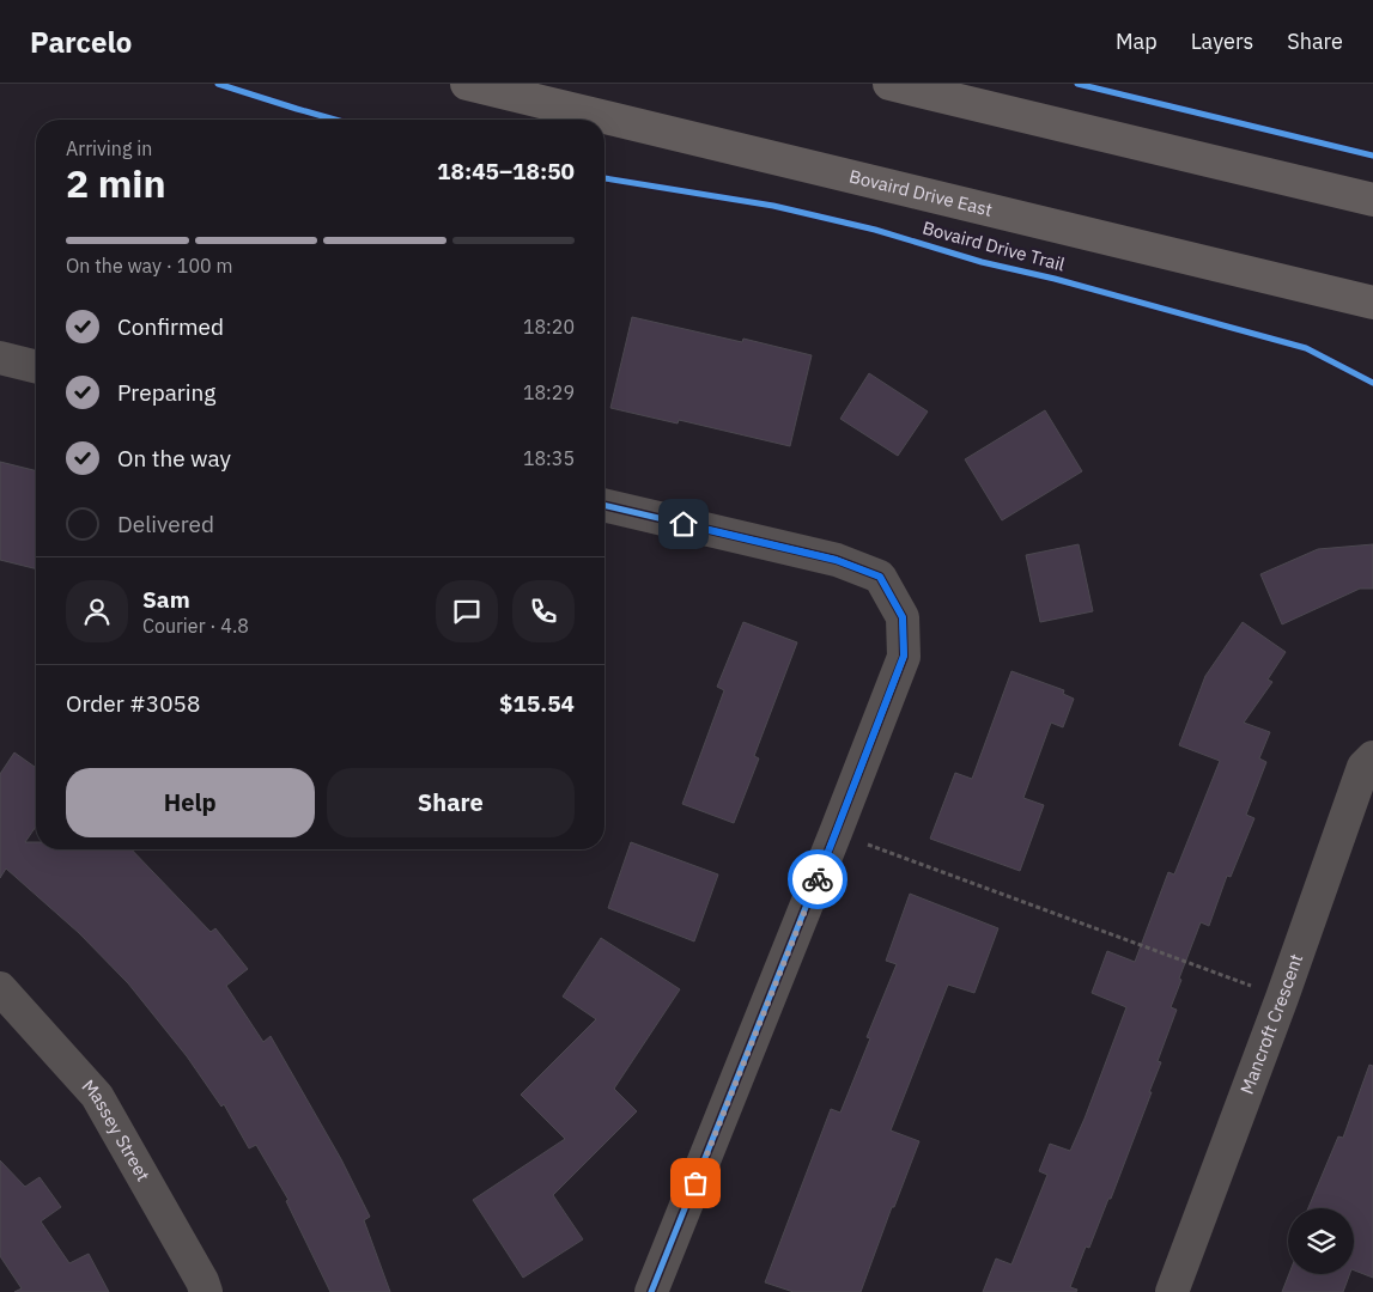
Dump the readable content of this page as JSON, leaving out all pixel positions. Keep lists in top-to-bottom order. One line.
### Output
{"streets":{"main road":["Bovaird Drive East"],"street":["Mancroft Crescent","Massey Street"],"cycle path":["Bovaird Drive Trail"]},"page":{"header":"Parcelo","nav":["Map","Layers","Share"],"heading":["2 min","Arriving in","18:45–18:50"],"panel":["Sam","Courier · 4.8","Order #3058","$15.54"],"bar":"On the way · 100 m","list":[["Confirmed","18:20"],["Preparing","18:29"],["On the way","18:35"],"Delivered"],"buttons":["Help","Share"]}}
